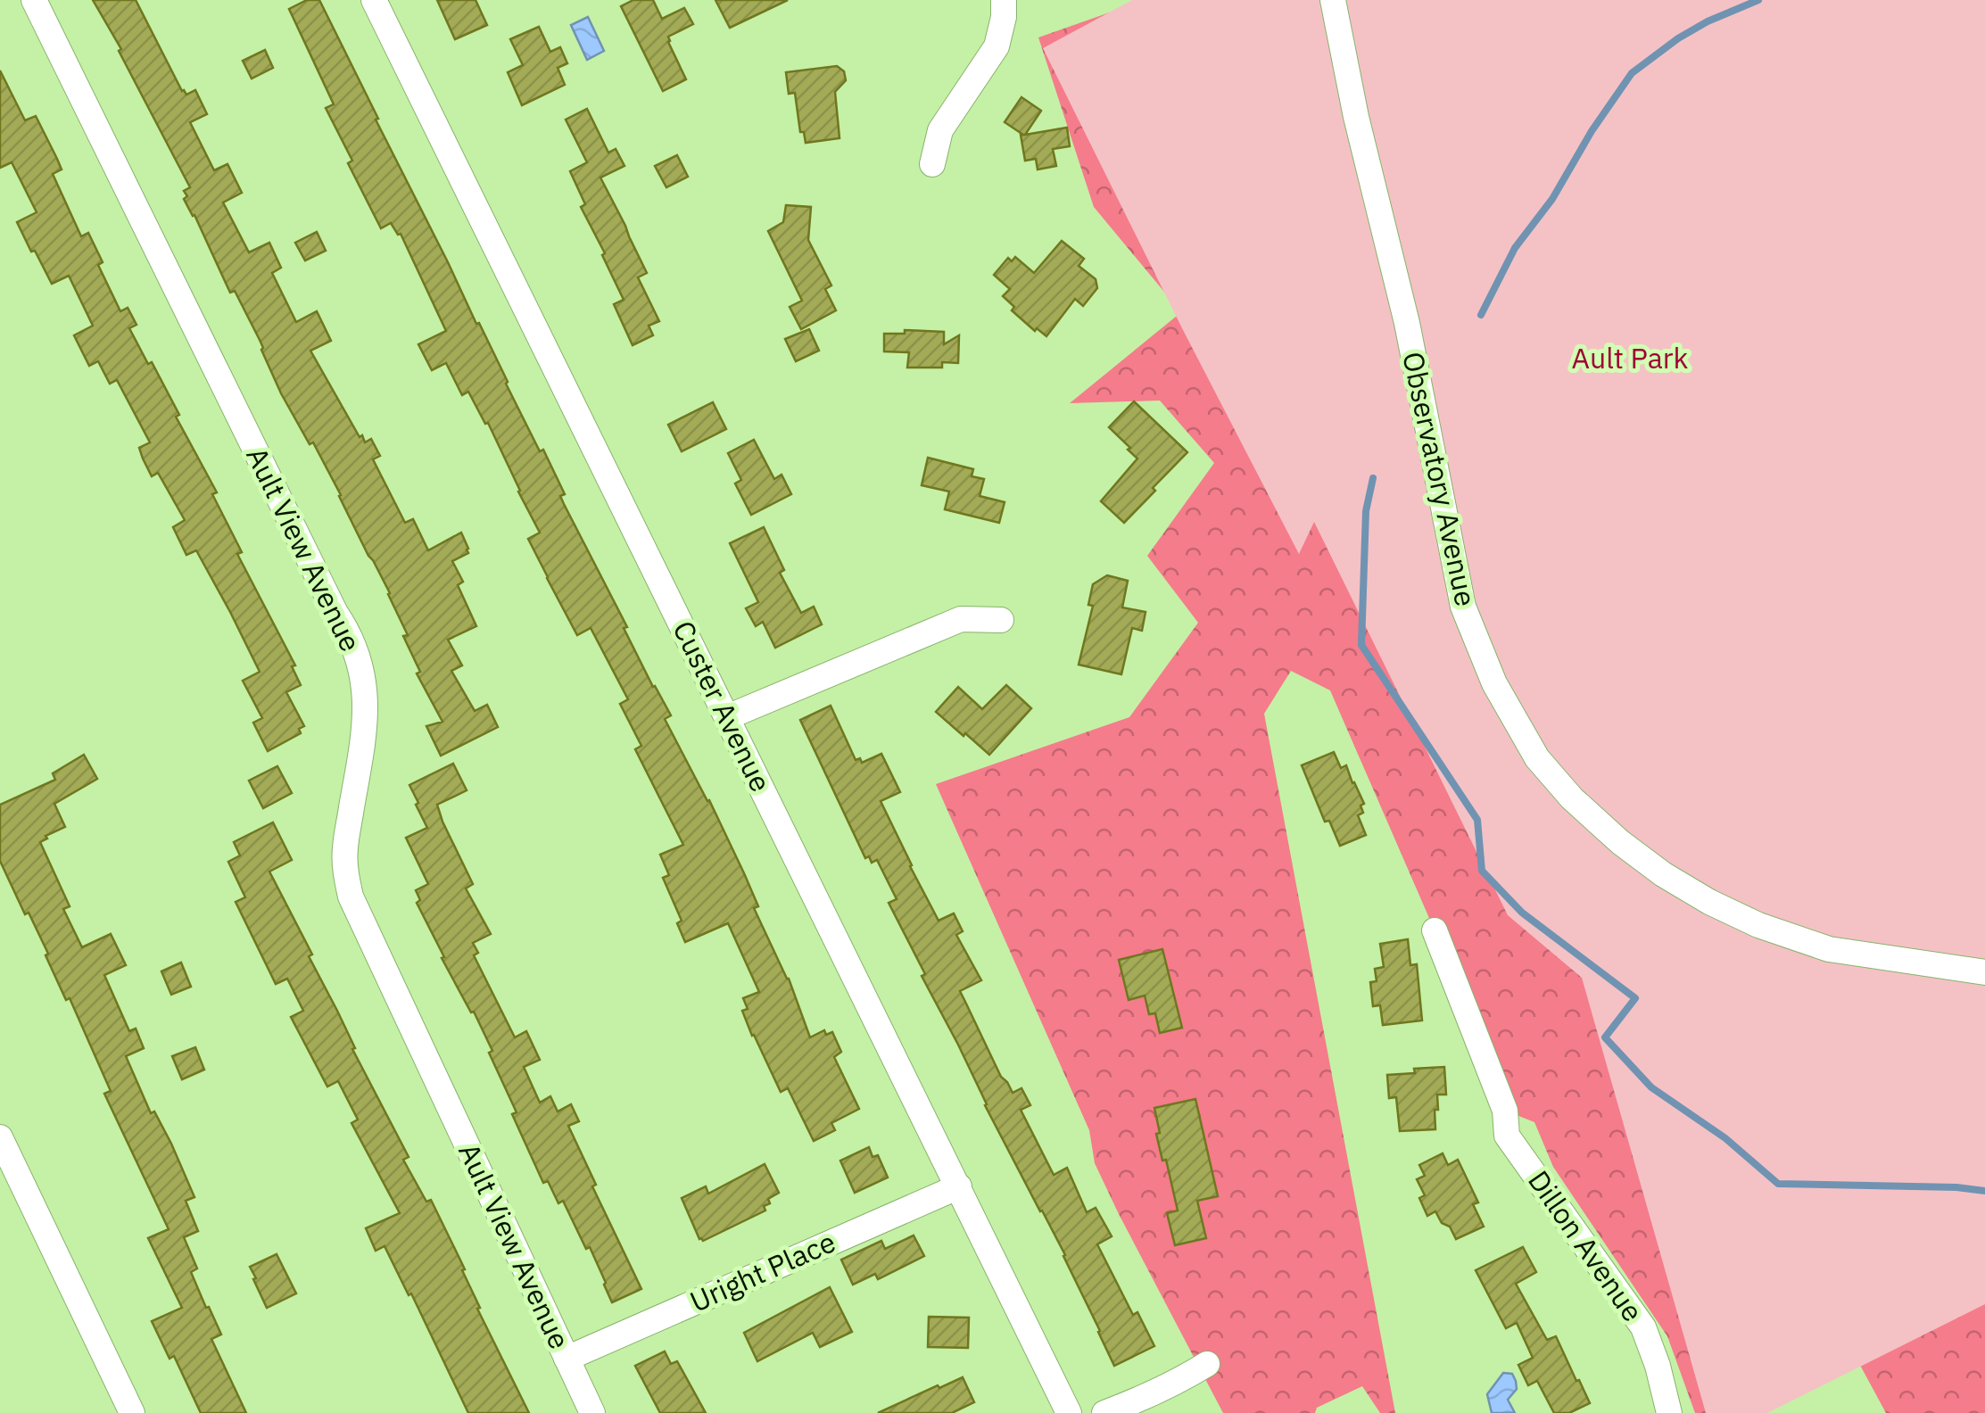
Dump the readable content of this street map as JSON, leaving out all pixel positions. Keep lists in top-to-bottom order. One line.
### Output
{"streets":{"street":["Observatory Avenue","Ault View Avenue","Custer Avenue","Dillon Avenue","Uright Place"]},"crossings":[["Ault View Avenue","Uright Place"],["Custer Avenue","Uright Place"]],"parks":["Ault Park"]}
